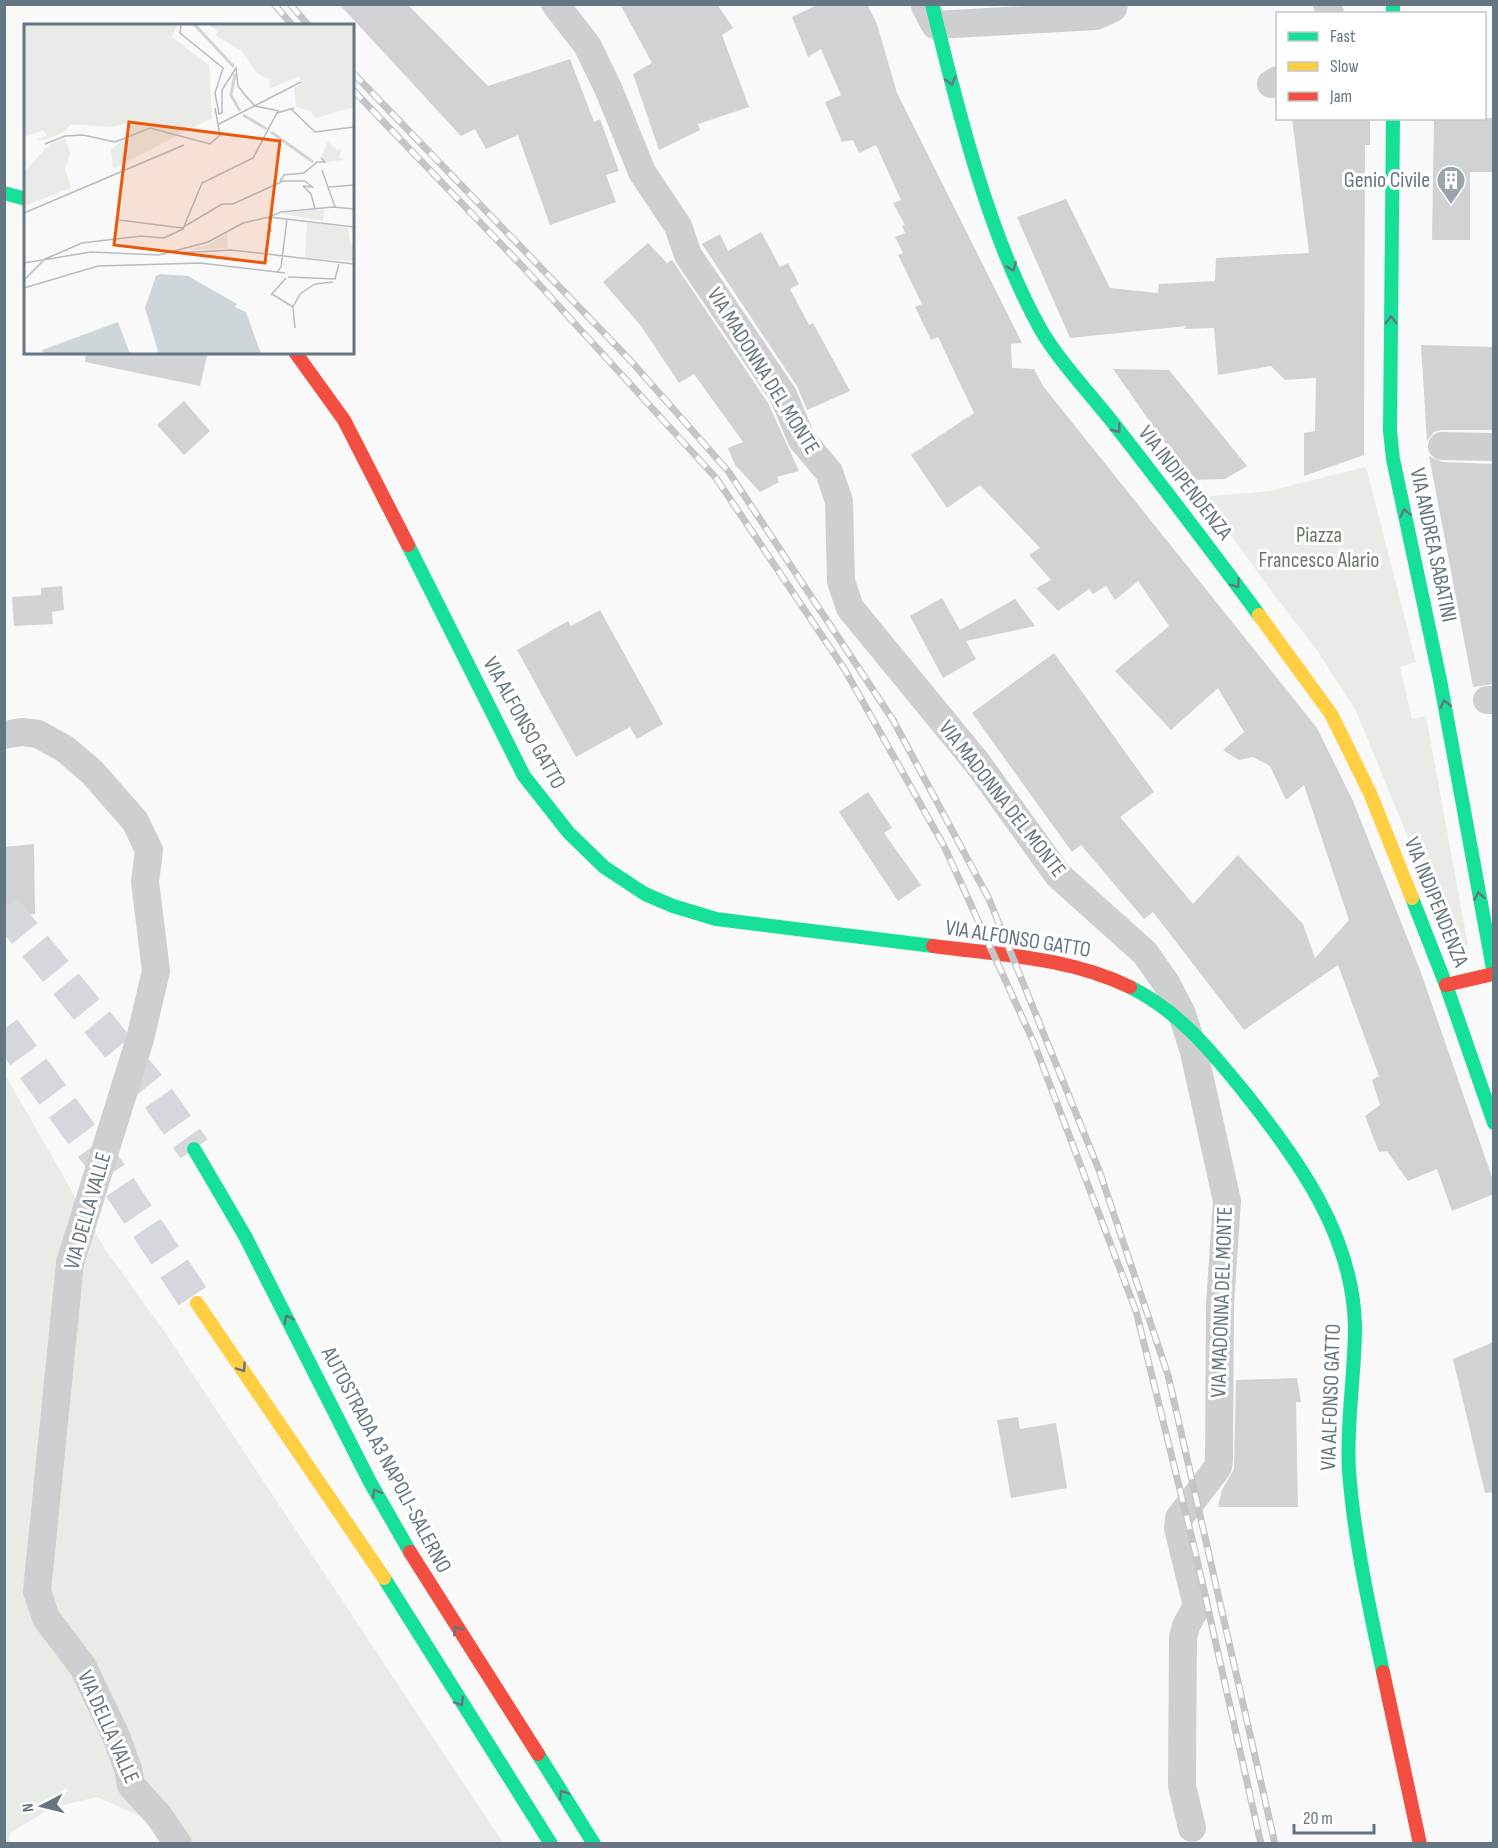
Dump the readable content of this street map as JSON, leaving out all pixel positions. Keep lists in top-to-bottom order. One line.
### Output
{"streets":{"main road":["VIA INDIPENDENZA","VIA ANDREA SABATINI","VIA ALFONSO GATTO","AUTOSTRADA A3 NAPOLI-SALERNO"],"street":["VIA MADONNA DEL MONTE","VIA DELLA VALLE"]},"one_way":["VIA INDIPENDENZA","VIA ANDREA SABATINI"],"parks":["Piazza Francesco Alario"],"places":{"building":["Genio Civile"]},"legend":["Fast","Slow","Jam"],"scale_bar":"20 m","north":"left"}
